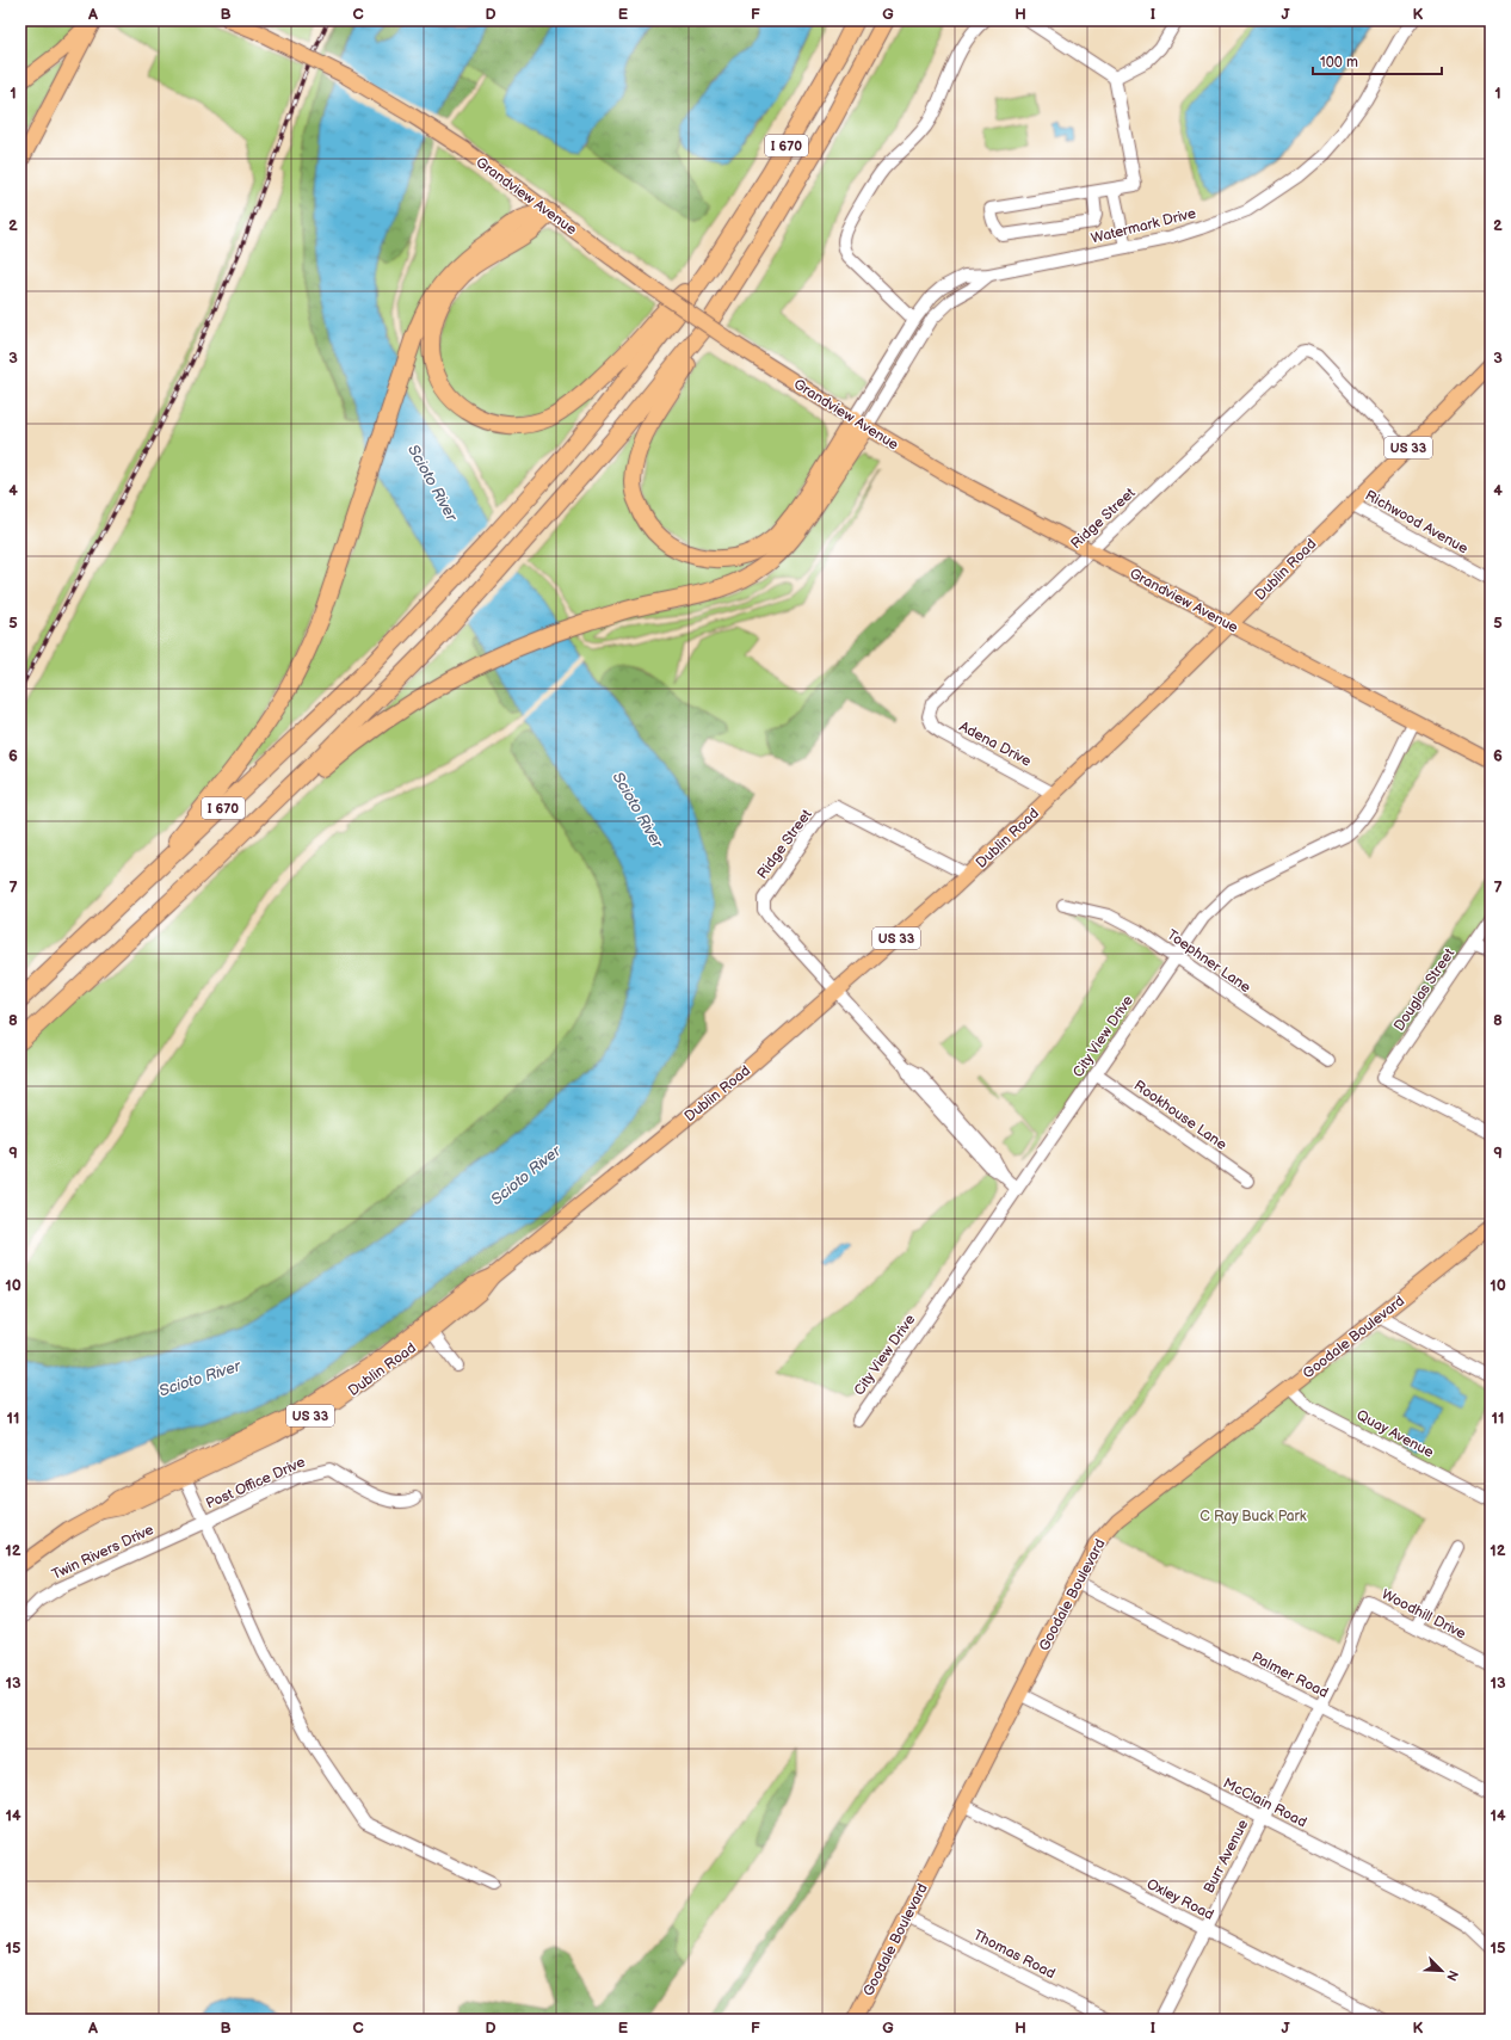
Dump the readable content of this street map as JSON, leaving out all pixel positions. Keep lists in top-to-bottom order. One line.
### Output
{"streets":{"highway":["I 670"],"main road":["Grandview Avenue","US 33","Dublin Road","Goodale Boulevard"],"street":["Watermark Drive","Ridge Street","Richwood Avenue","Adena Drive","Toephner Lane","Douglas Street","City View Drive","Rookhouse Lane","Quay Avenue","Post Office Drive","Twin Rivers Drive","Woodhill Drive","Palmer Road","McClain Road","Burr Avenue","Oxley Road","Thomas Road"]},"crossings":[["Grandview Avenue","Watermark Drive"],["Grandview Avenue","Ridge Street"],["Grandview Avenue","Dublin Road"],["Grandview Avenue","City View Drive"],["Ridge Street","Dublin Road"],["Ridge Street","Adena Drive"],["Richwood Avenue","Dublin Road"],["Dublin Road","Adena Drive"],["Dublin Road","Post Office Drive"],["Toephner Lane","City View Drive"],["City View Drive","Rookhouse Lane"],["Goodale Boulevard","Quay Avenue"],["Goodale Boulevard","Palmer Road"],["Goodale Boulevard","McClain Road"],["Goodale Boulevard","Oxley Road"],["Goodale Boulevard","Thomas Road"],["Post Office Drive","Twin Rivers Drive"],["Woodhill Drive","Burr Avenue"],["Palmer Road","Burr Avenue"],["McClain Road","Burr Avenue"],["Burr Avenue","Oxley Road"]],"water":["Scioto River"],"parks":["C Ray Buck Park"],"scale_bar":"100 m","north":"bottom right","grid":{"columns":["A","B","C","D","E","F","G","H","I","J","K"],"rows":["1","2","3","4","5","6","7","8","9","10","11","12","13","14","15"]}}
